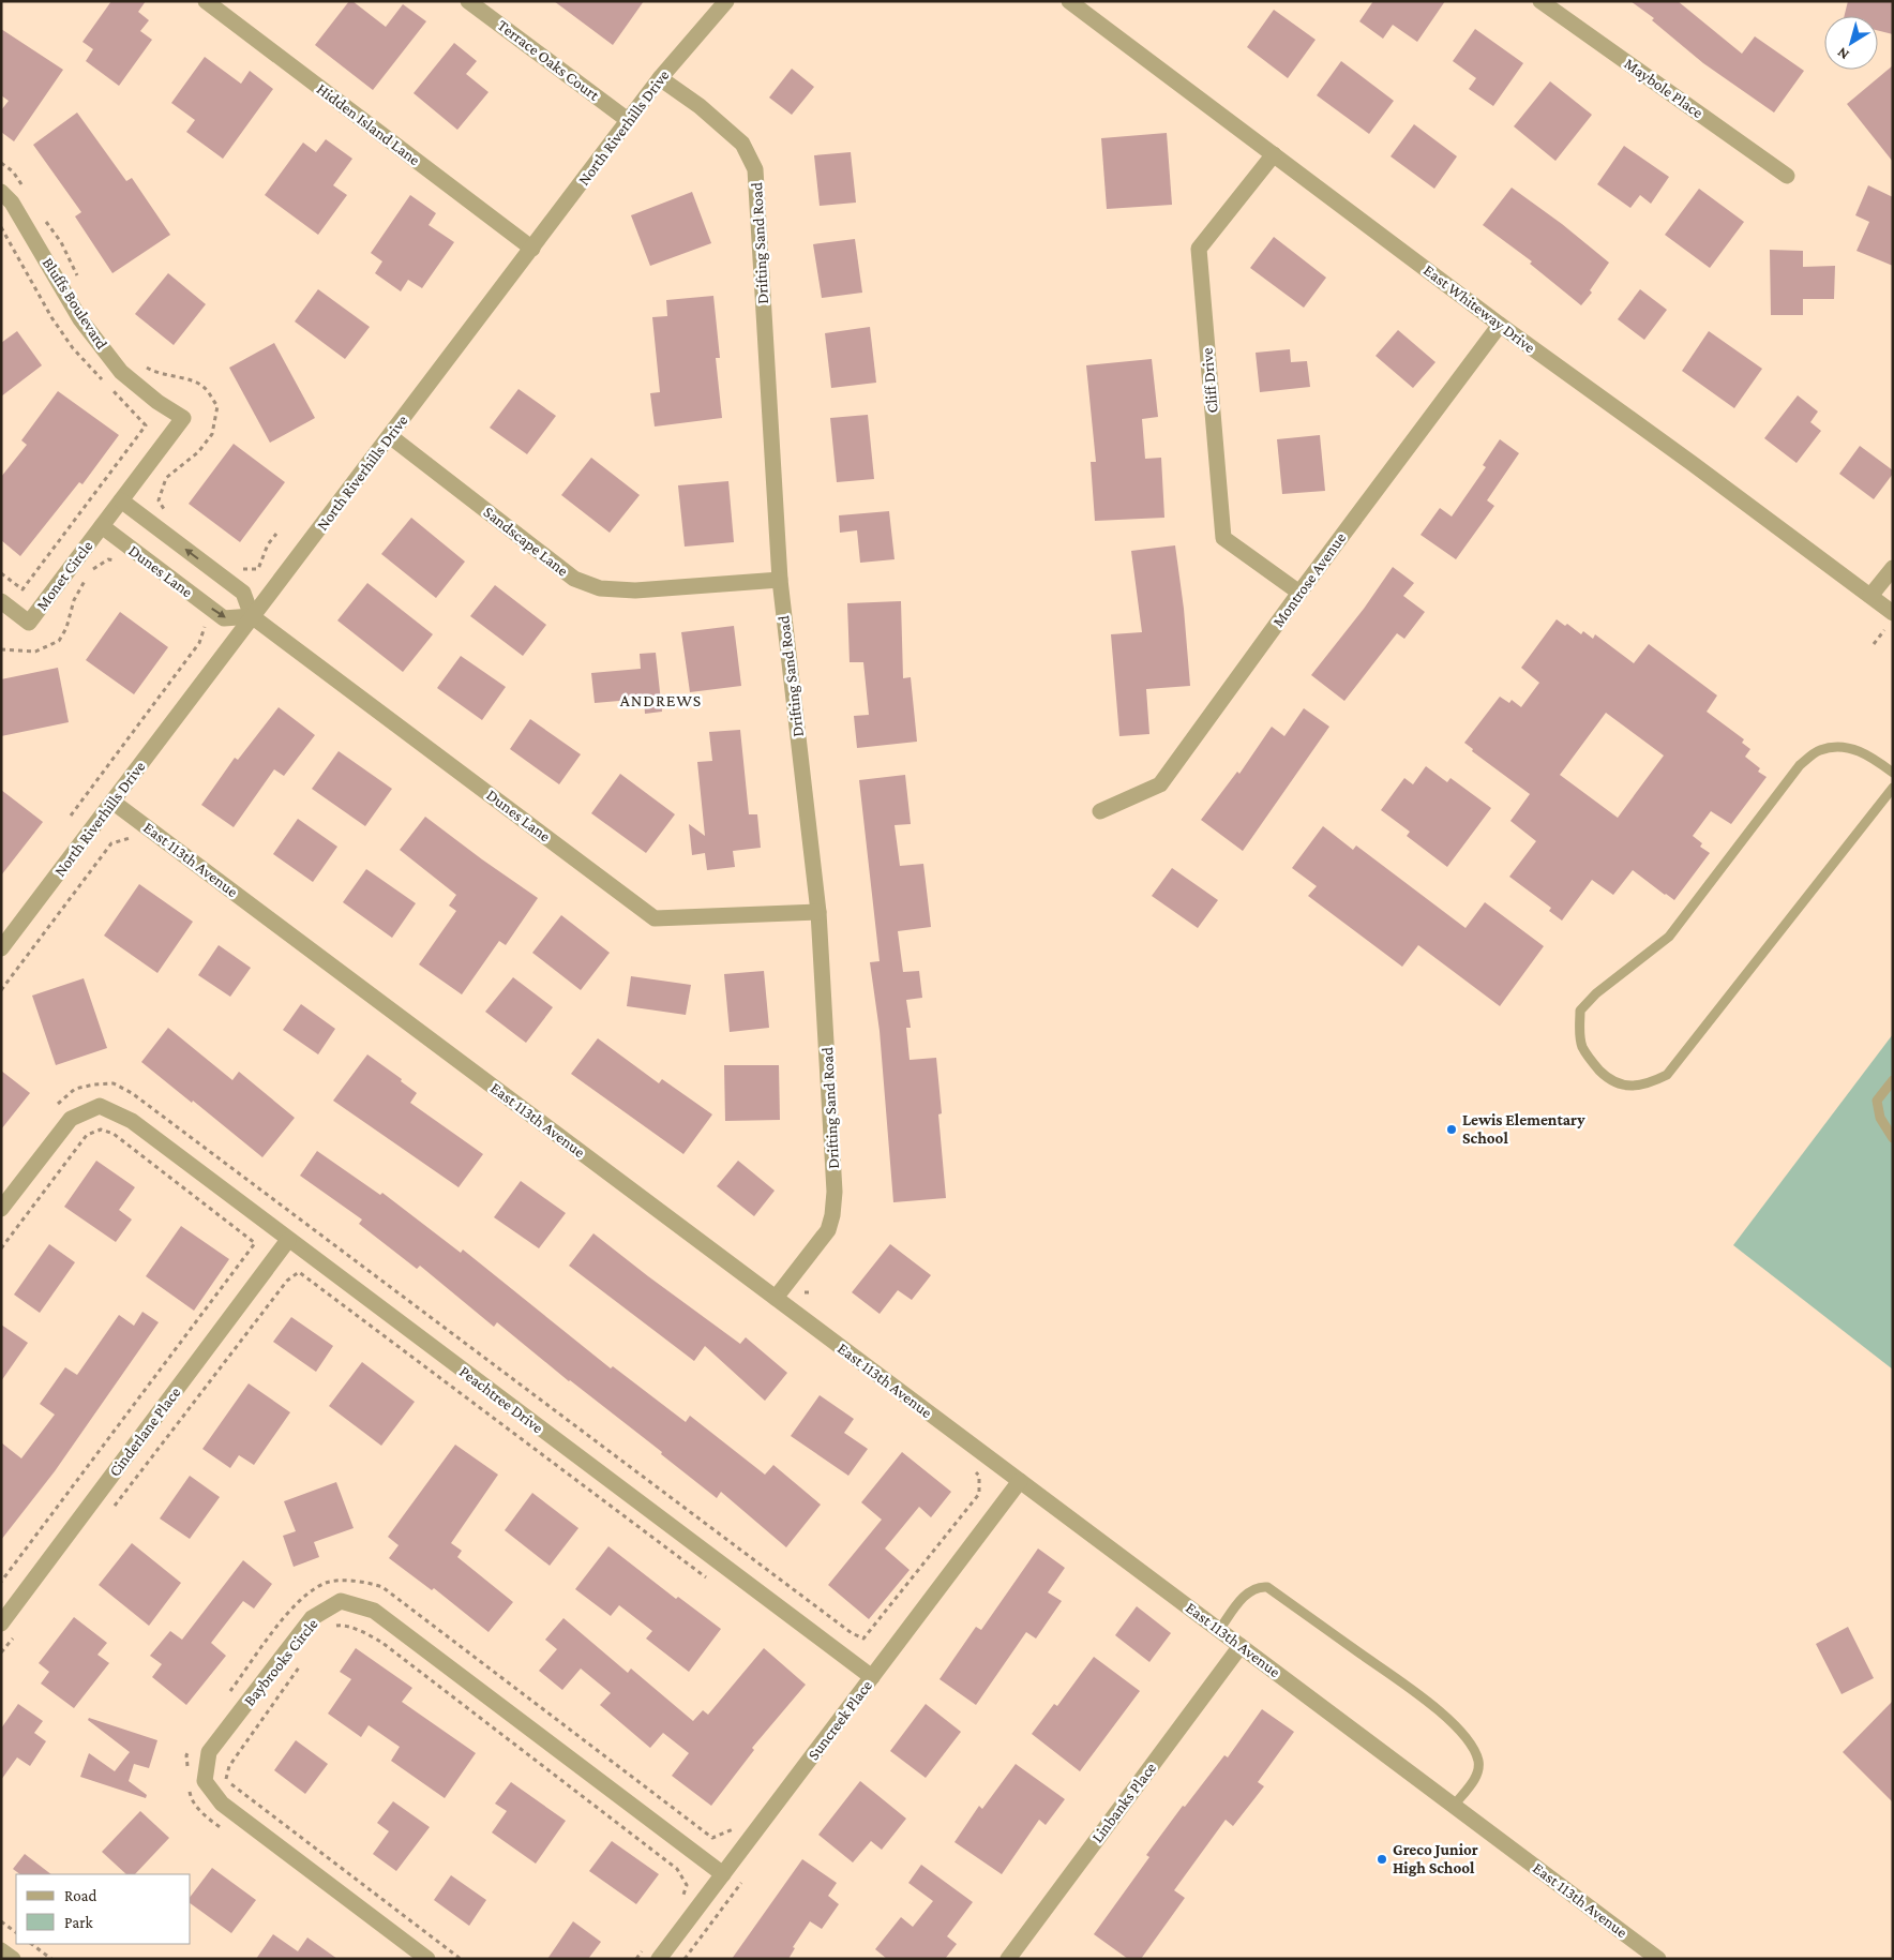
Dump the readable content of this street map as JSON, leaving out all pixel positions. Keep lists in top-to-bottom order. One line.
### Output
{"streets":{"street":["Terrace Oaks Court","Maybole Place","Hidden Island Lane","North Riverhills Drive","Drifting Sand Road","Bluffs Boulevard","East Whiteway Drive","Cliff Drive","Sandscape Lane","Dunes Lane","Monet Circle","Montrose Avenue","East 113th Avenue","Peachtree Drive","Cinderlane Place","Baybrooks Circle","Suncreek Place","Linbanks Place"]},"crossings":[["Terrace Oaks Court","North Riverhills Drive"],["Hidden Island Lane","North Riverhills Drive"],["North Riverhills Drive","Drifting Sand Road"],["North Riverhills Drive","Sandscape Lane"],["North Riverhills Drive","Dunes Lane"],["North Riverhills Drive","East 113th Avenue"],["Drifting Sand Road","Sandscape Lane"],["Drifting Sand Road","Dunes Lane"],["Drifting Sand Road","East 113th Avenue"],["Bluffs Boulevard","Dunes Lane"],["Bluffs Boulevard","Monet Circle"],["East Whiteway Drive","Cliff Drive"],["East Whiteway Drive","Montrose Avenue"],["Cliff Drive","Montrose Avenue"],["Dunes Lane","Monet Circle"],["East 113th Avenue","Suncreek Place"],["East 113th Avenue","Linbanks Place"],["Peachtree Drive","Cinderlane Place"],["Peachtree Drive","Suncreek Place"],["Baybrooks Circle","Suncreek Place"]],"districts":["ANDREWS"],"places":["Lewis Elementary School","Greco Junior High School"],"legend":["Road","Park"],"north":"bottom left"}
